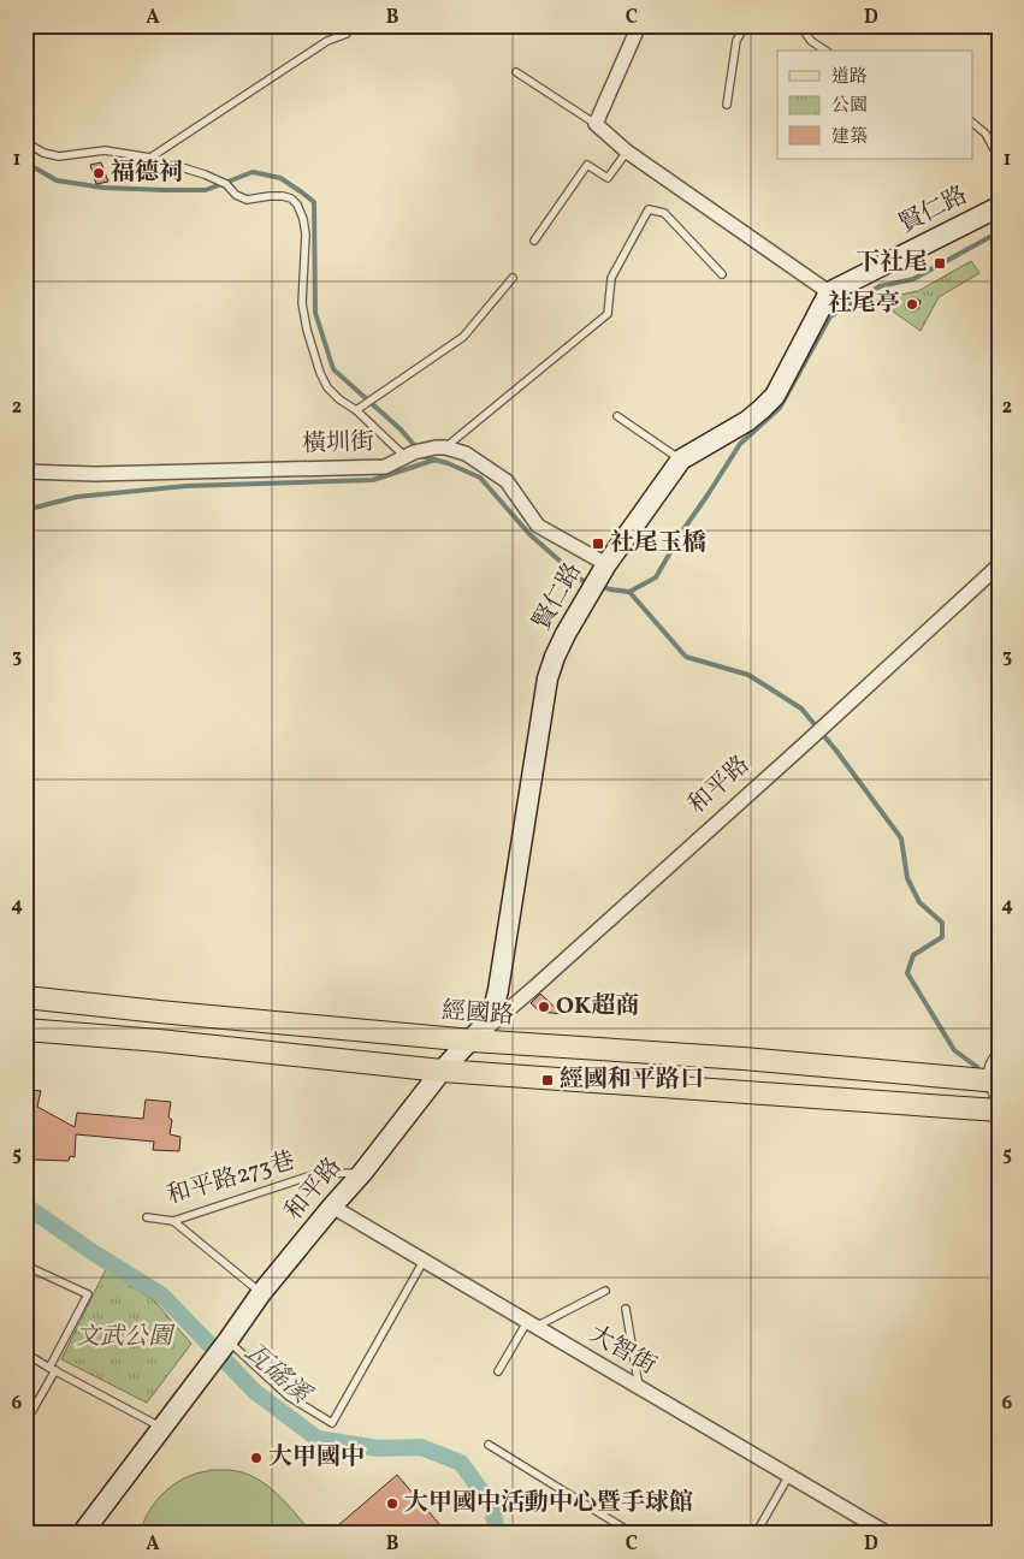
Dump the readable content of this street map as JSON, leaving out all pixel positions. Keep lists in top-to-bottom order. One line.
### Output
{"streets":{"main road":["經國路"],"street":["賢仁路","橫圳街","和平路","大智街"],"lane":["和平路273巷"]},"crossings":[["賢仁路","和平路"],["賢仁路","經國路"],["和平路","經國路"],["和平路","和平路273巷"],["和平路","大智街"]],"water":["瓦磘溪"],"parks":["文武公園"],"places":{"other":["福德祠","社尾亭","OK超商","大甲國中","大甲國中活動中心暨手球館"],"transit":["下社尾","社尾玉橋","經國和平路口"]},"legend":["道路","公園","建築"],"grid":{"columns":["A","B","C","D"],"rows":["1","2","3","4","5","6"]}}
